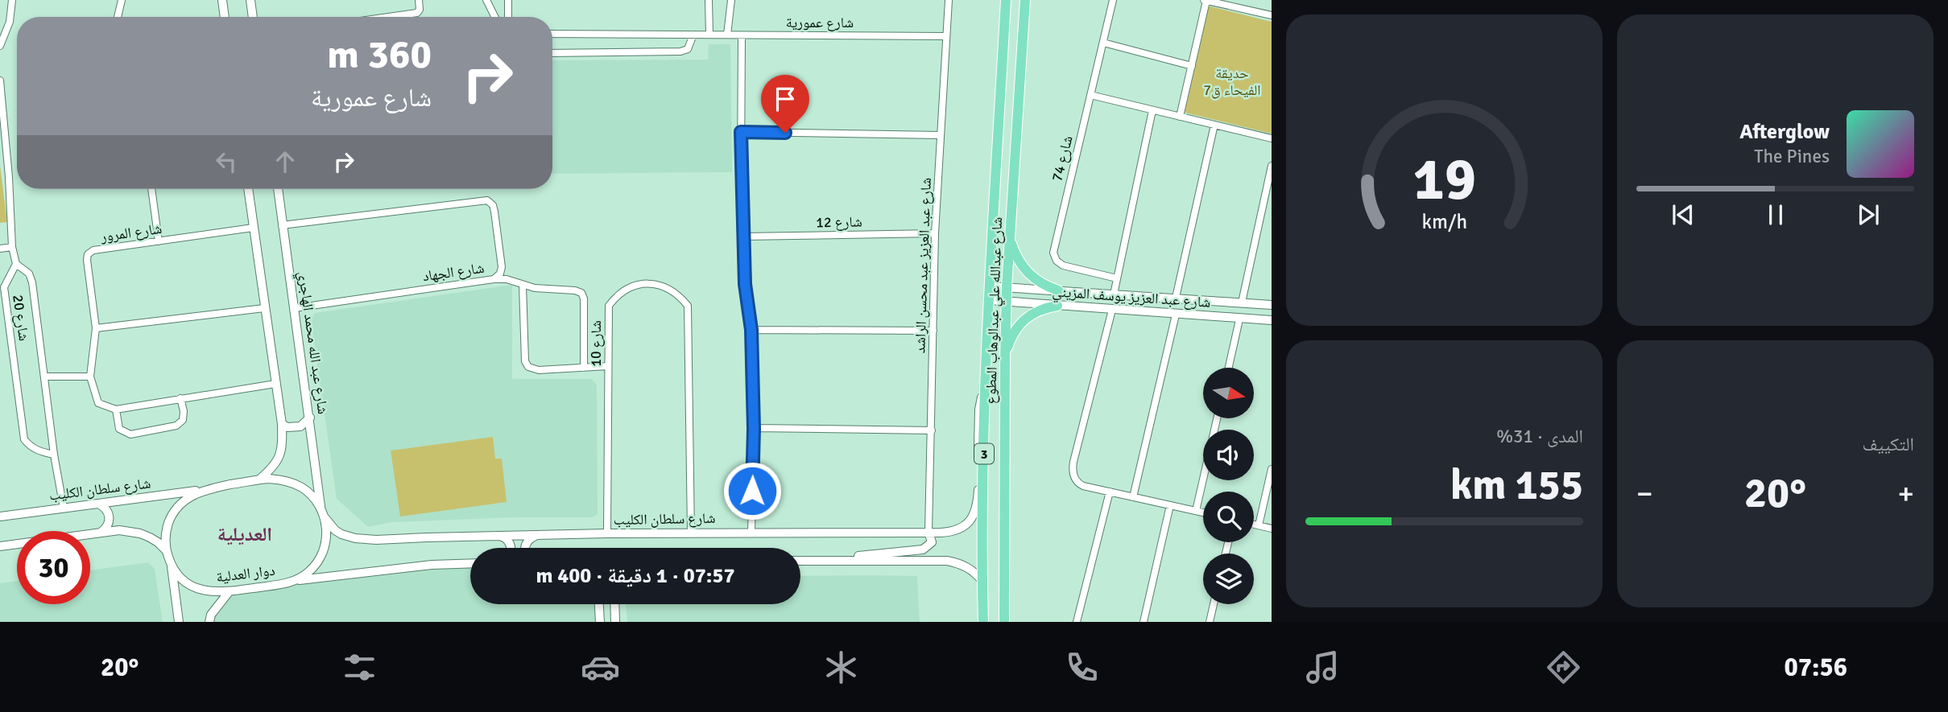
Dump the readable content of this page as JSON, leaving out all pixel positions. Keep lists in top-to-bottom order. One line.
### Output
{"streets":{"main road":["شارع عبدالله علي عبدالوهاب المطوع","3"],"street":["شارع عمورية","شارع 74","شارع 12","شارع المرور","شارع عبد العزيز عبد محسن الراشد","شارع الجهاد","شارع عبد العزيز يوسف المزيني","شارع 20","شارع عبد الله محمد الهاجري","شارع 10","شارع سلطان الكليب","دوار العدلية"]},"crossings":[["شارع عمورية","شارع عبد العزيز عبد محسن الراشد"],["شارع 12","شارع عبد العزيز عبد محسن الراشد"],["شارع عبد العزيز عبد محسن الراشد","شارع سلطان الكليب"],["شارع الجهاد","شارع عبد الله محمد الهاجري"],["شارع عبد العزيز يوسف المزيني","شارع عبدالله علي عبدالوهاب المطوع"],["شارع عبدالله علي عبدالوهاب المطوع","شارع سلطان الكليب"],["شارع 20","شارع سلطان الكليب"],["شارع عبد الله محمد الهاجري","شارع سلطان الكليب"],["شارع عبد الله محمد الهاجري","دوار العدلية"],["شارع 10","شارع سلطان الكليب"],["شارع سلطان الكليب","دوار العدلية"]],"districts":["العديلية"],"parks":["حديقة الفيحاء ق7"],"north":"right","page":{"turn":["360 m","شارع عمورية"],"song":["Afterglow","The Pines"],"tile":["التكييف",["المدى · 31%","155 km"]],"heat":["−","20°","+"],"limit":"30","trip":"07:57 · 1 دقيقة · 400 m","tabs":["07:56","20°"],"gauge":["19","km/h"]}}
